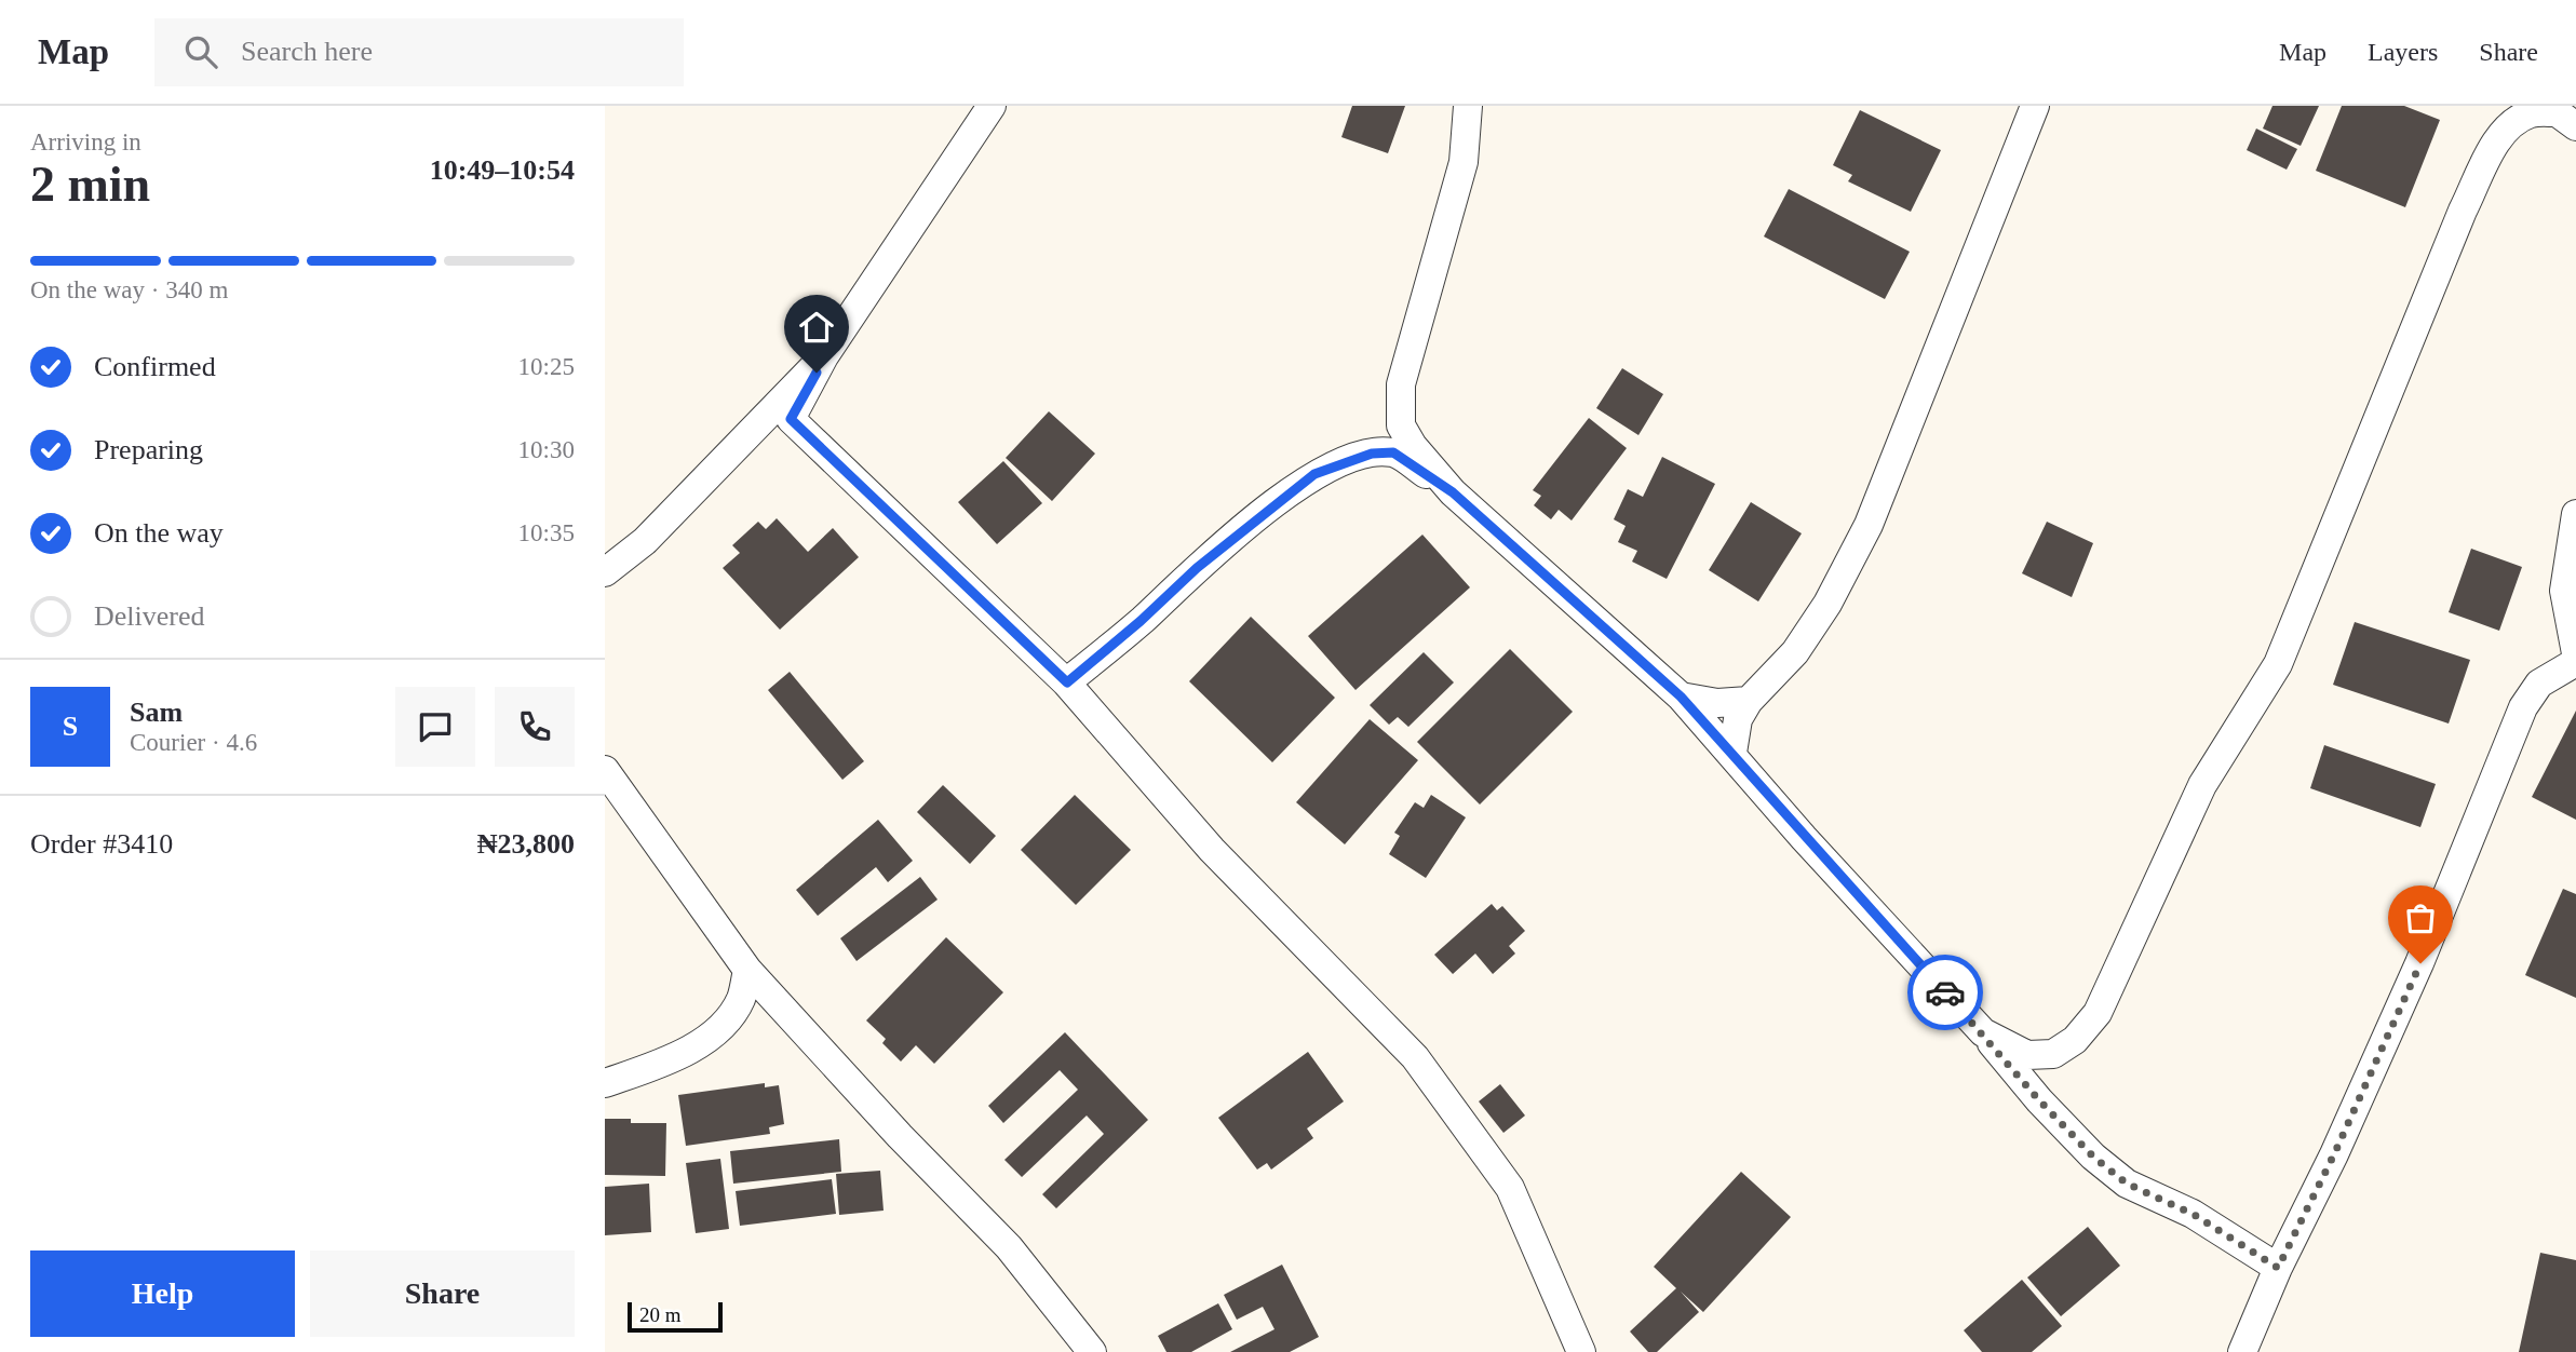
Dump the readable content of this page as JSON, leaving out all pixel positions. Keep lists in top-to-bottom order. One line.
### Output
{"scale_bar":"20 m","page":{"header":"Map","search":"Search here","nav":["Map","Layers","Share"],"heading":["2 min","Arriving in","10:49–10:54"],"panel":["Sam","Courier · 4.6","Order #3410","₦23,800"],"bar":"On the way · 340 m","list":[["Confirmed","10:25"],["Preparing","10:30"],["On the way","10:35"],"Delivered"],"round":"S","buttons":["Help","Share"],"scale":"20 m"}}
